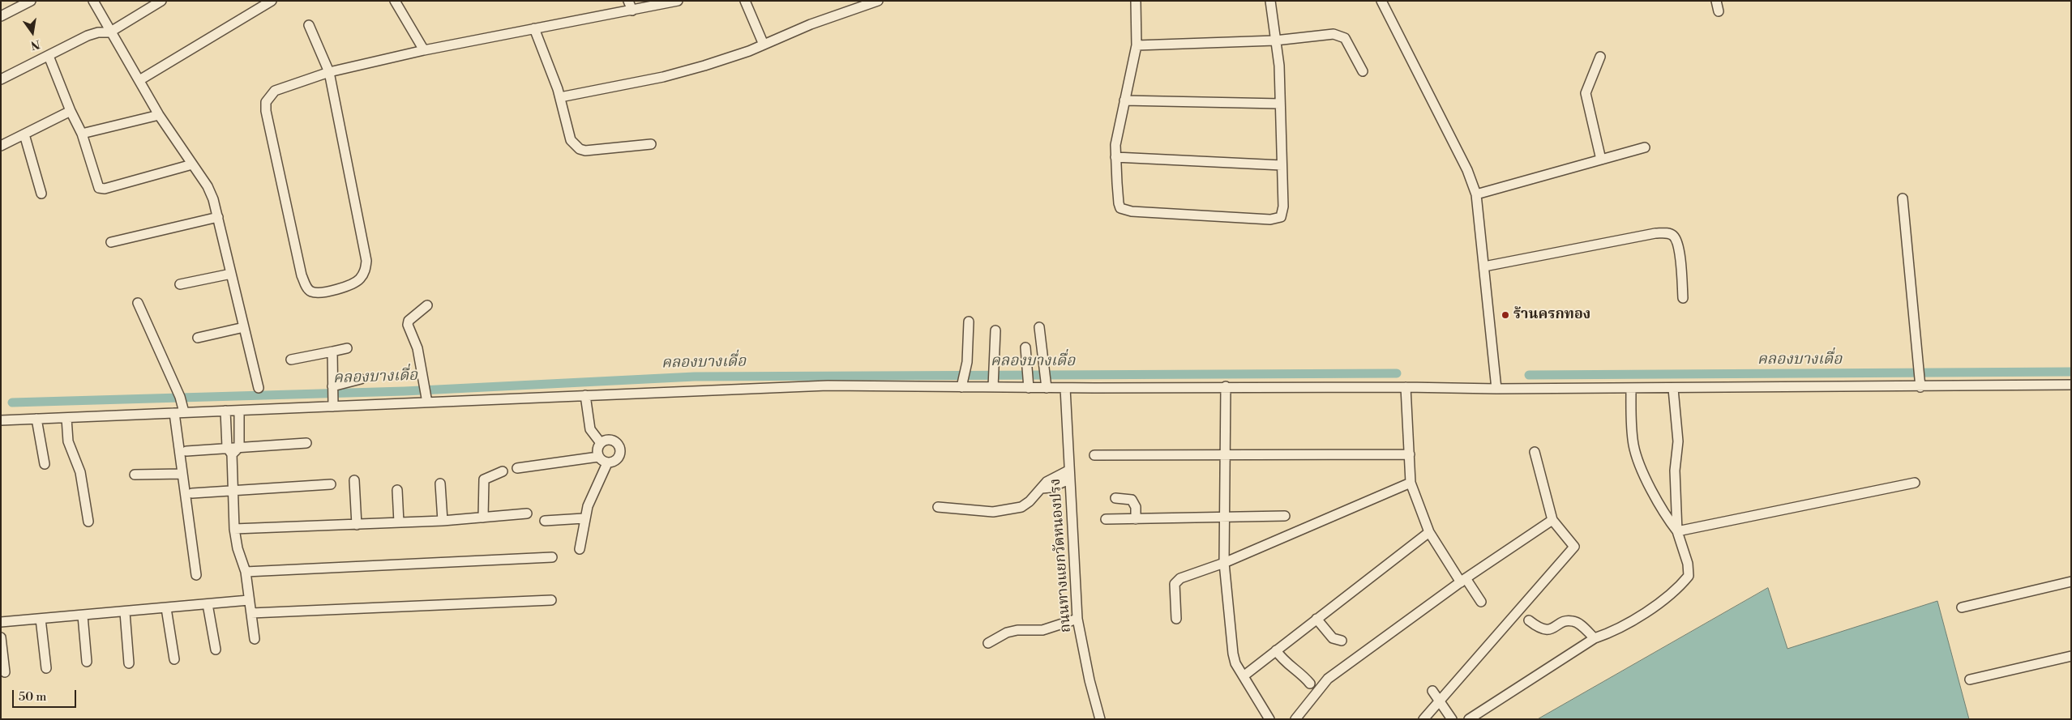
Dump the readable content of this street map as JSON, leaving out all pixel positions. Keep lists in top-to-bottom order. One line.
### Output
{"streets":{"street":["ถนนทางแยกวัดหนองปรง"]},"water":["คลองบางเดื่อ"],"places":["ร้านครกทอง"],"scale_bar":"50 m","north":"bottom"}
